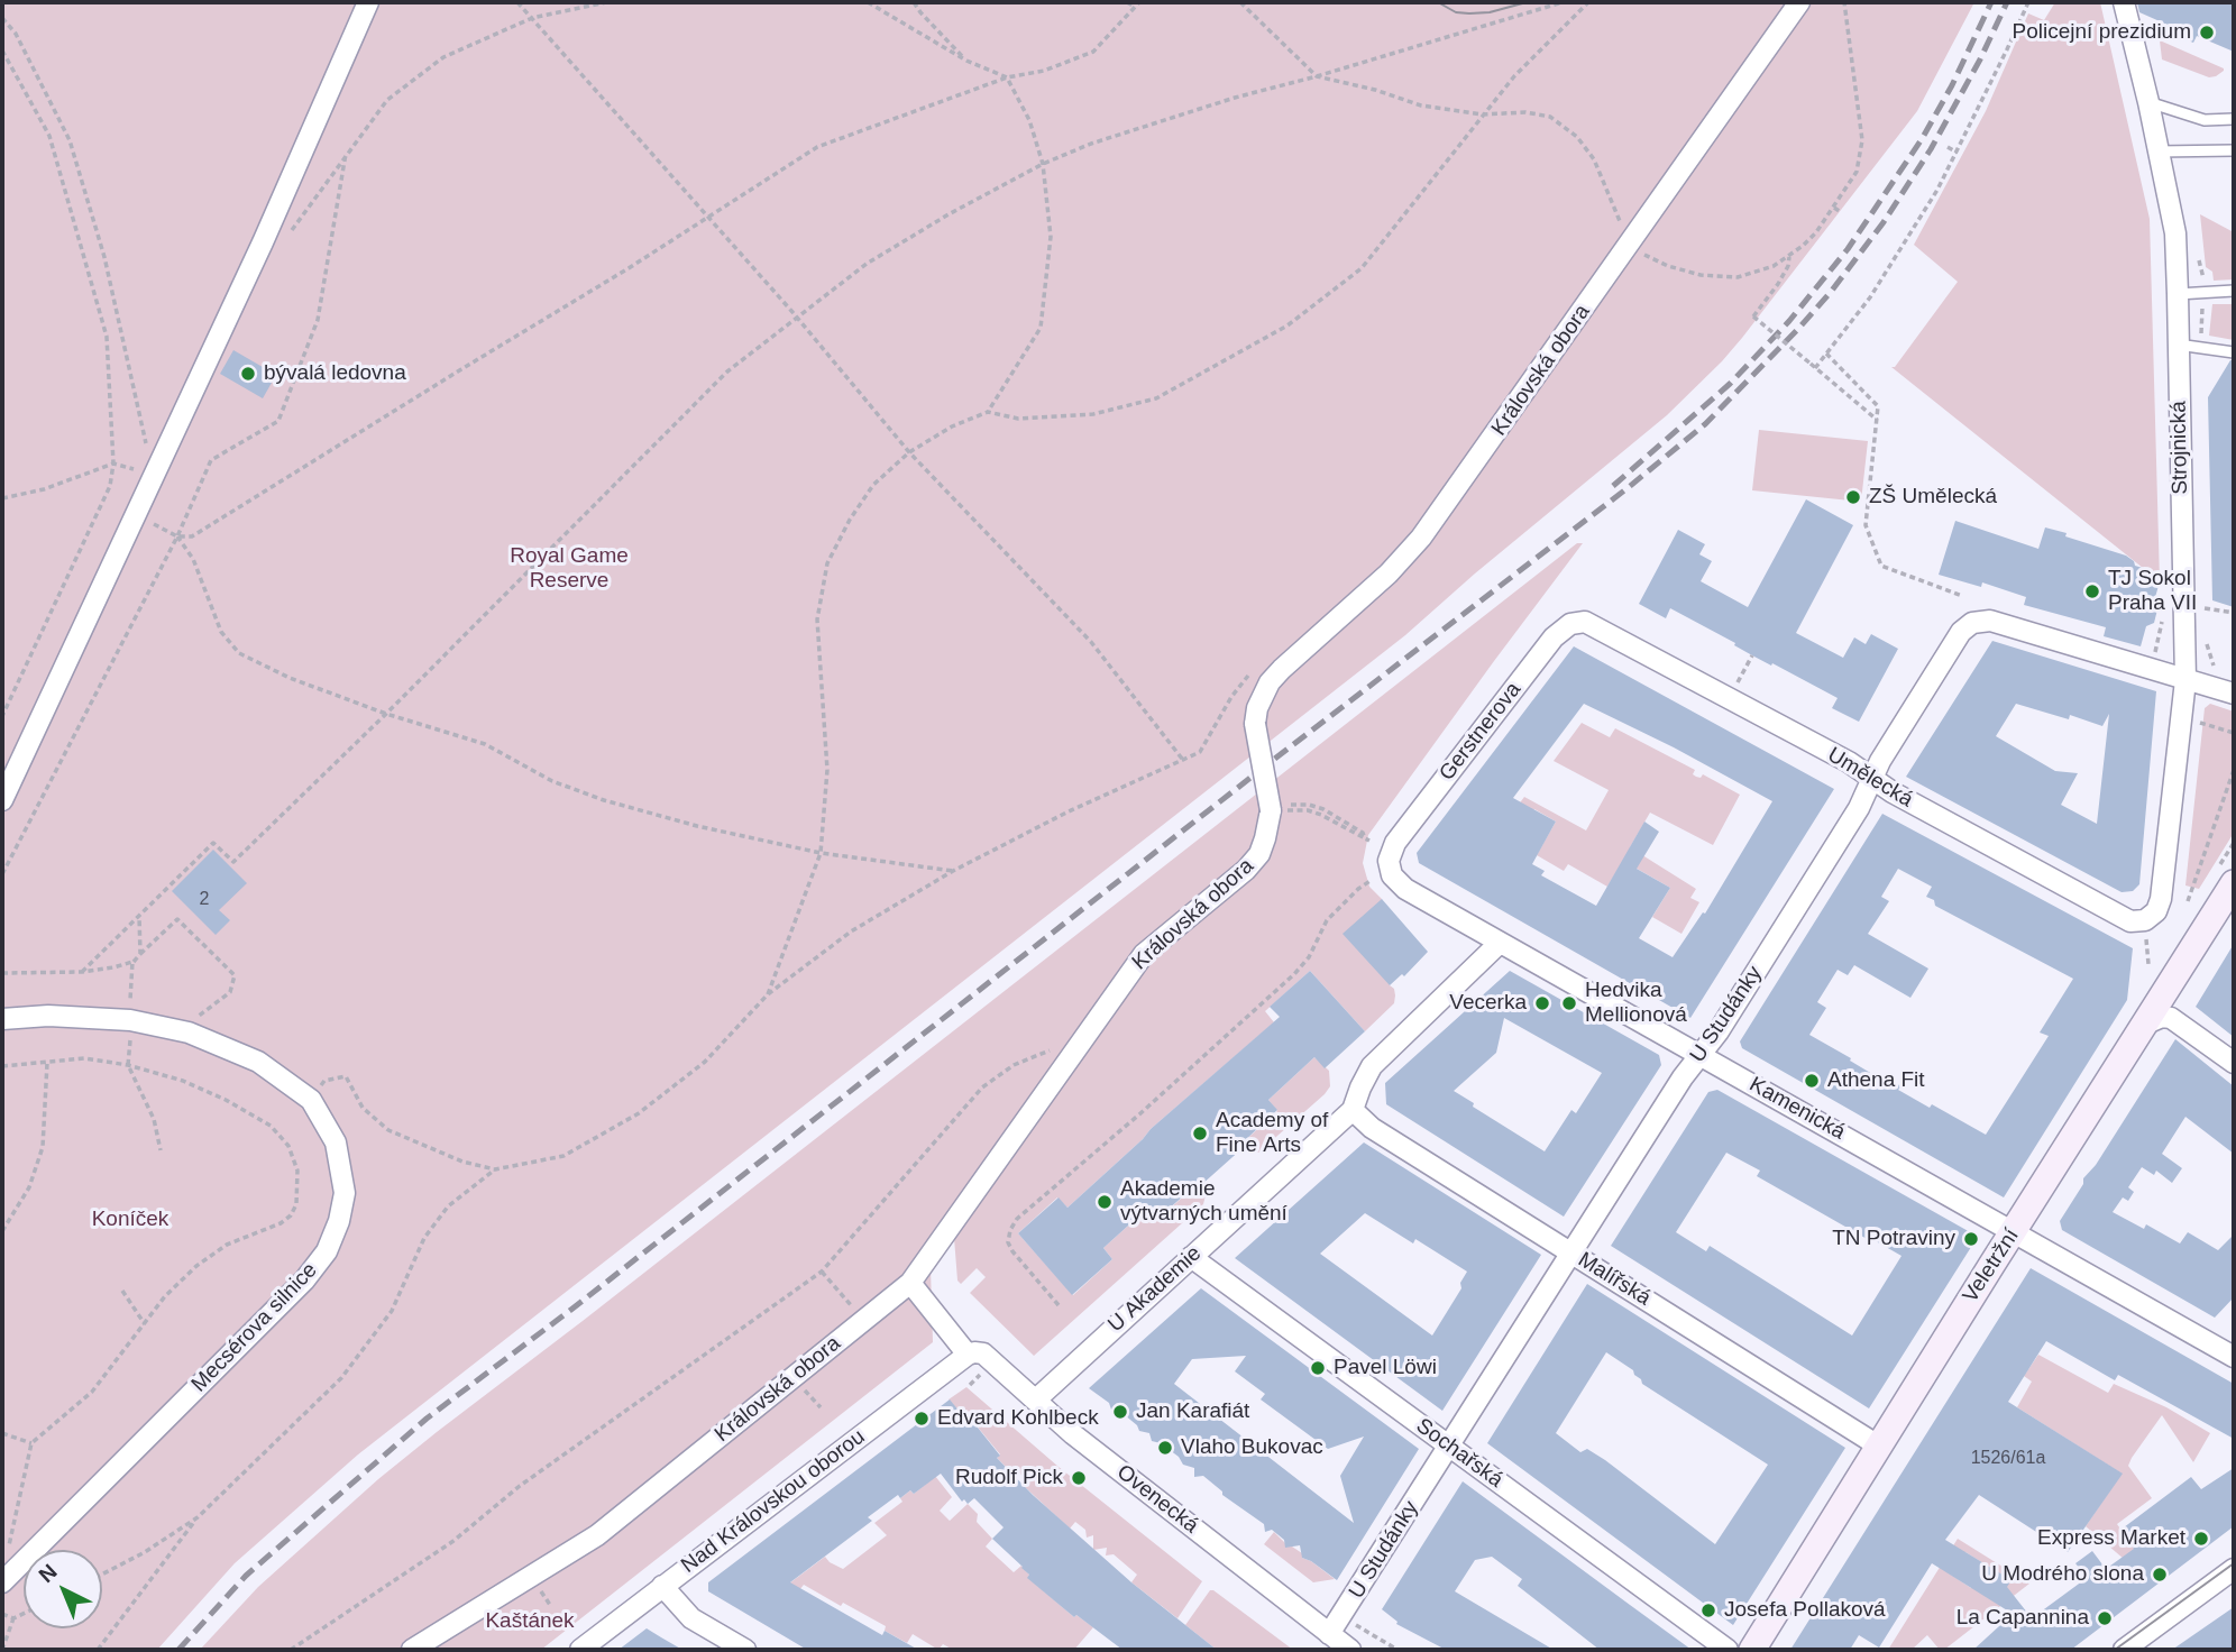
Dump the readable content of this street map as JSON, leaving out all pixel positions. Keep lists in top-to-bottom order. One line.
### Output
{"streets":{"main road":["Veletržní"],"street":["Královská obora","Strojnická","Gerstnerova","Umělecká","U Studánky","Kamenická","Malířská","U Akademie","Mecsérova silnice","Sochařská","Ovenecká","Nad Královskou oborou"]},"crossings":[["Strojnická","Umělecká"],["Strojnická","U Studánky"],["Gerstnerova","Umělecká"],["Gerstnerova","Kamenická"],["Umělecká","U Studánky"],["U Studánky","Kamenická"],["U Studánky","Malířská"],["U Studánky","Sochařská"],["U Studánky","Ovenecká"],["Kamenická","Veletržní"],["Kamenická","U Akademie"],["Veletržní","Malířská"],["Malířská","U Akademie"],["U Akademie","Sochařská"],["U Akademie","Ovenecká"],["Ovenecká","Nad Královskou oborou"]],"parks":["Royal Game Reserve","Koníček","Kaštánek"],"places":["Policejní prezidium","bývalá ledovna","ZŠ Umělecká","TJ Sokol Praha VII","Vecerka","Hedvika Mellionová","Athena Fit","Academy of Fine Arts","Akademie výtvarných umění","TN Potraviny","Pavel Löwi","Jan Karafiát","Edvard Kohlbeck","Vlaho Bukovac","Rudolf Pick","Express Market","U Modrého slona","Josefa Pollaková","La Capannina"],"house_numbers":["2","1526/61a"],"north":"top left"}
